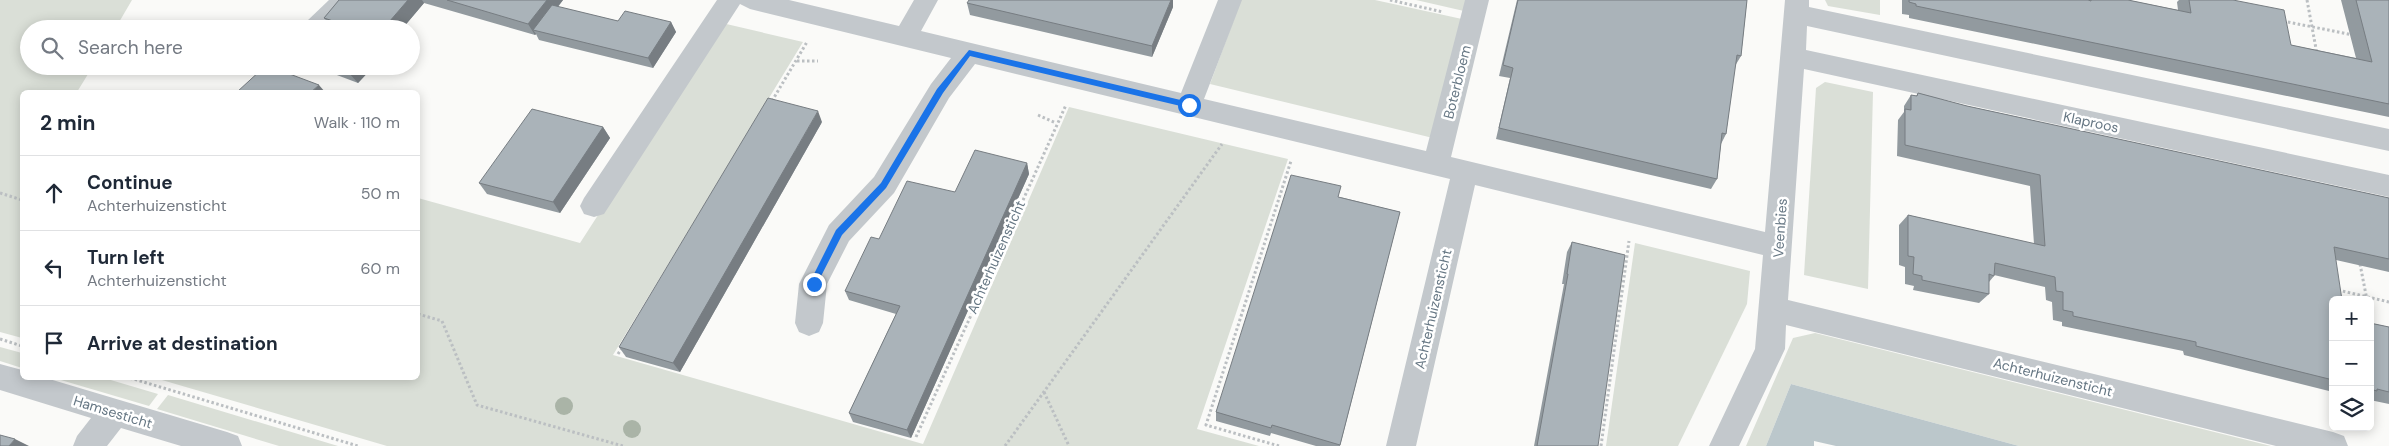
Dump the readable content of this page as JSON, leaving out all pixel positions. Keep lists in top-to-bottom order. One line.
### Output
{"streets":{"street":["Boterbloem","Klaproos","Veenbies","Achterhuizensticht","Hamsesticht"]},"crossings":[["Klaproos","Veenbies"],["Veenbies","Achterhuizensticht"]],"page":{"search":"Search here","heading":["2 min","Walk · 110 m"],"list":[["Continue","Achterhuizensticht","50 m"],["Turn left","Achterhuizensticht","60 m"],"Arrive at destination"],"map_buttons":["+","−"]}}
